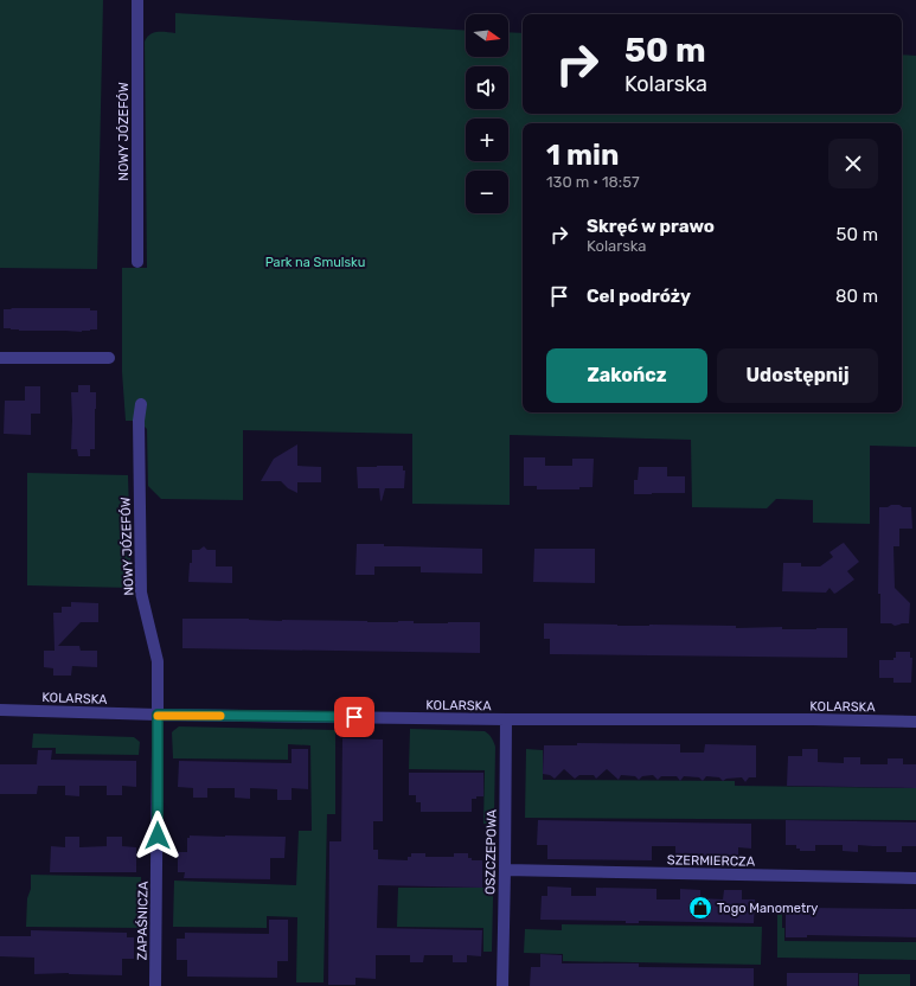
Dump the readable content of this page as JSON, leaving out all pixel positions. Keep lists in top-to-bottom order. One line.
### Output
{"streets":{"street":["NOWY JÓZEFÓW","KOLARSKA","OSZCZEPOWA","SZERMIERCZA","ZAPAŚNICZA"]},"crossings":[["NOWY JÓZEFÓW","KOLARSKA"],["NOWY JÓZEFÓW","ZAPAŚNICZA"],["KOLARSKA","OSZCZEPOWA"],["KOLARSKA","ZAPAŚNICZA"],["OSZCZEPOWA","SZERMIERCZA"]],"parks":["Park na Smulsku"],"places":{"shop":["Togo Manometry"]},"north":"right","page":{"map_buttons":["+","−"],"turn":["50 m","Kolarska"],"heading":["1 min","130 m · 18:57"],"list":[{"name":"Skręć w prawo","note":"Kolarska","value":"50 m"},{"name":"Cel podróży","value":"80 m"}],"buttons":["Zakończ","Udostępnij"]}}
